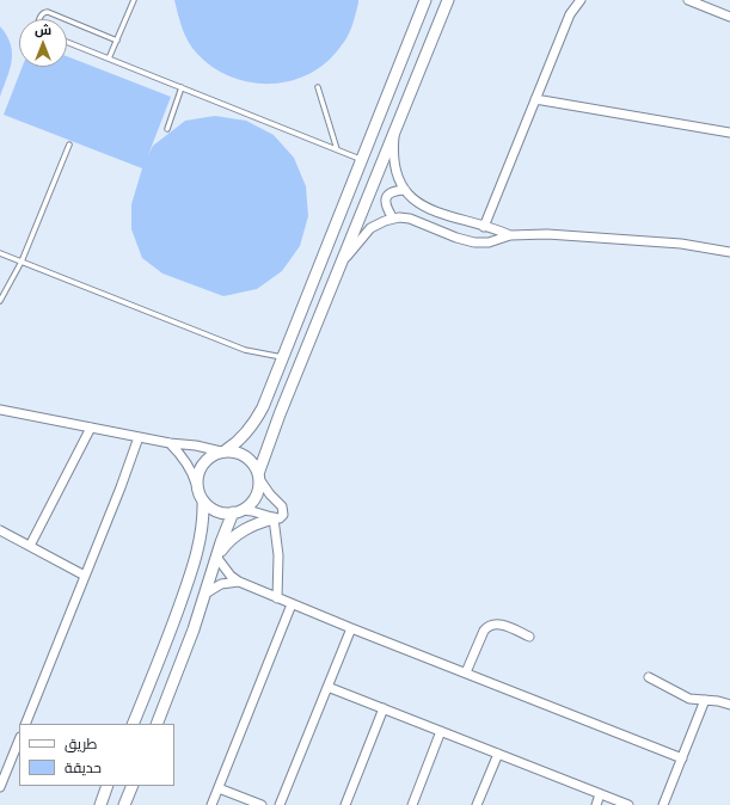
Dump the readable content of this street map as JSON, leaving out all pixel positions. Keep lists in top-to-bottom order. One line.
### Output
{"legend":["طريق","حديقة"],"north":"top"}
